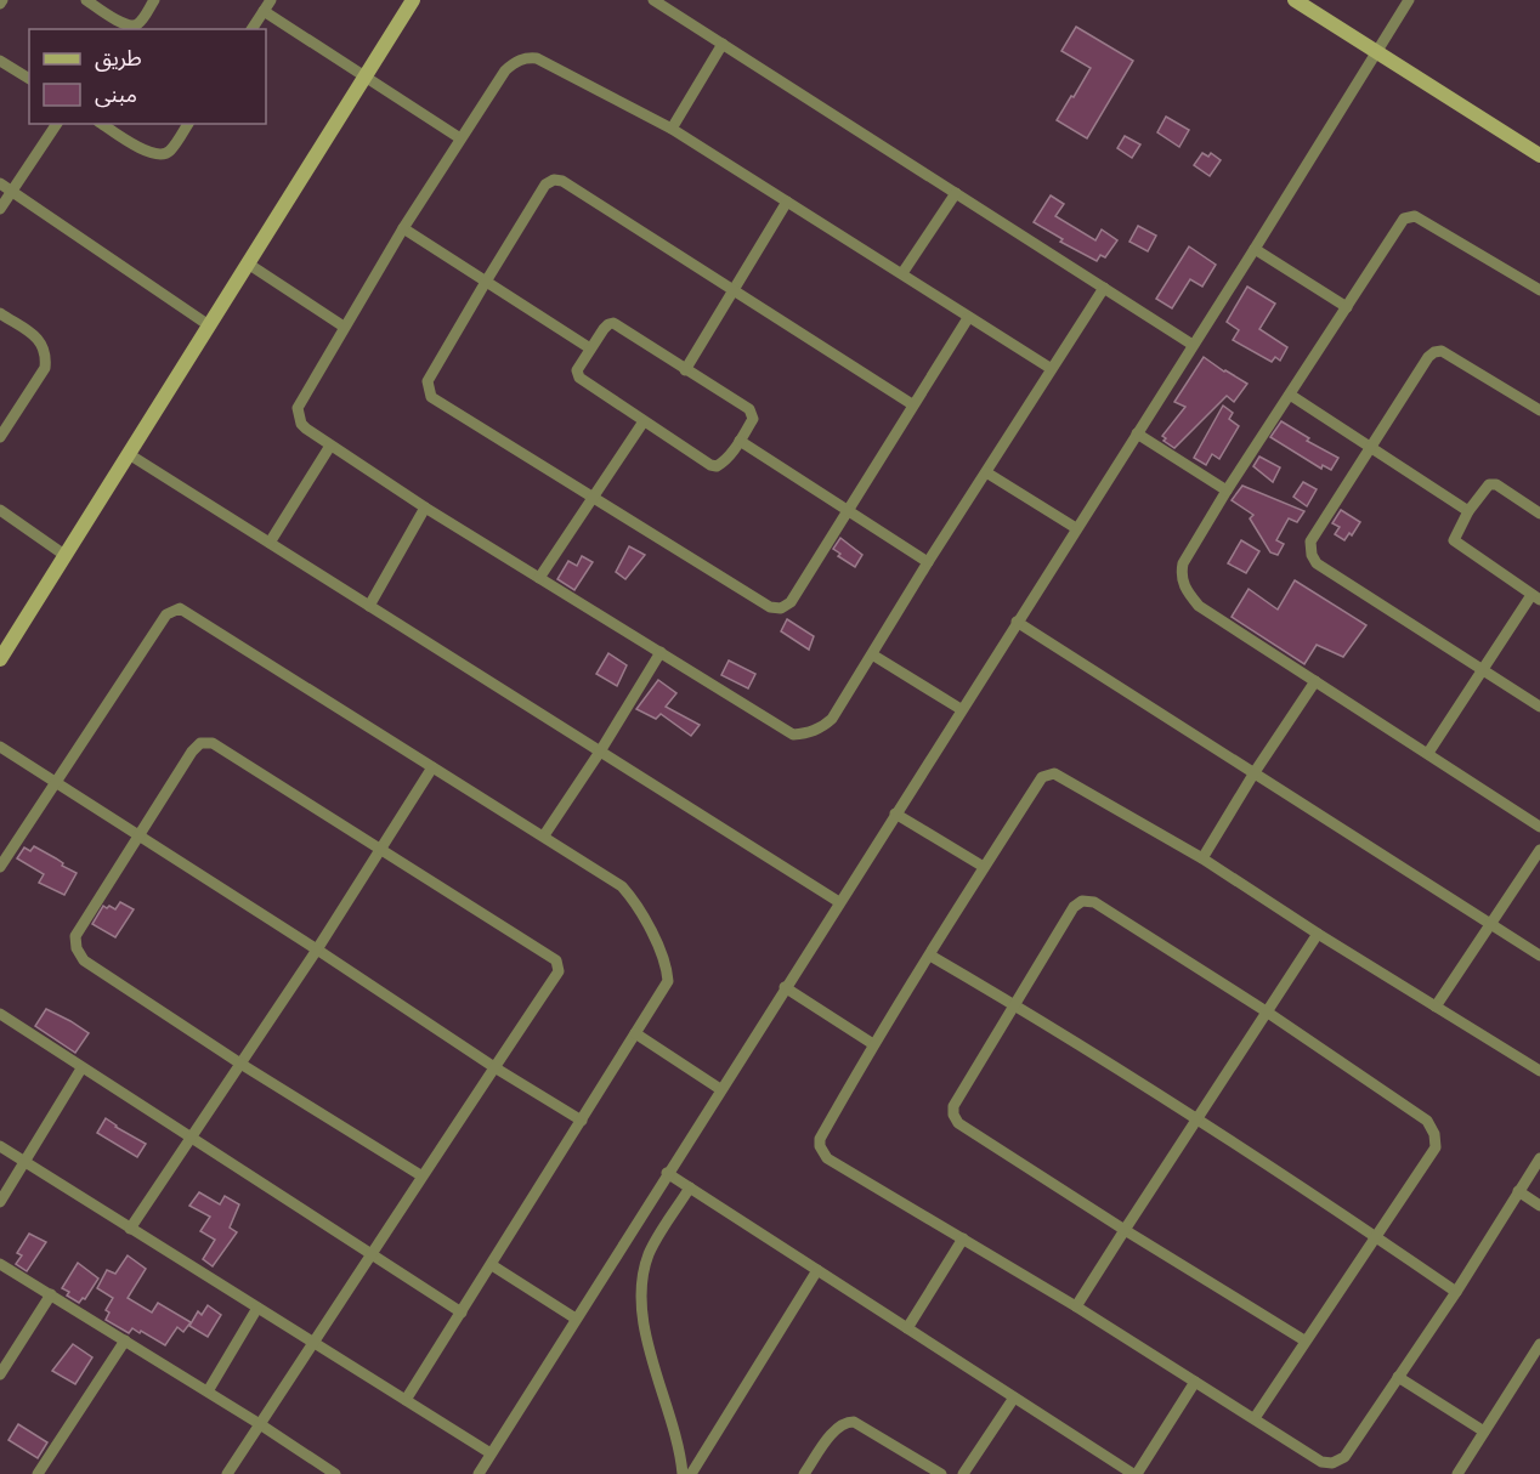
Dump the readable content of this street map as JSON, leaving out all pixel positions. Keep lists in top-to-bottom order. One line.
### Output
{"legend":["طريق","مبنى"]}
